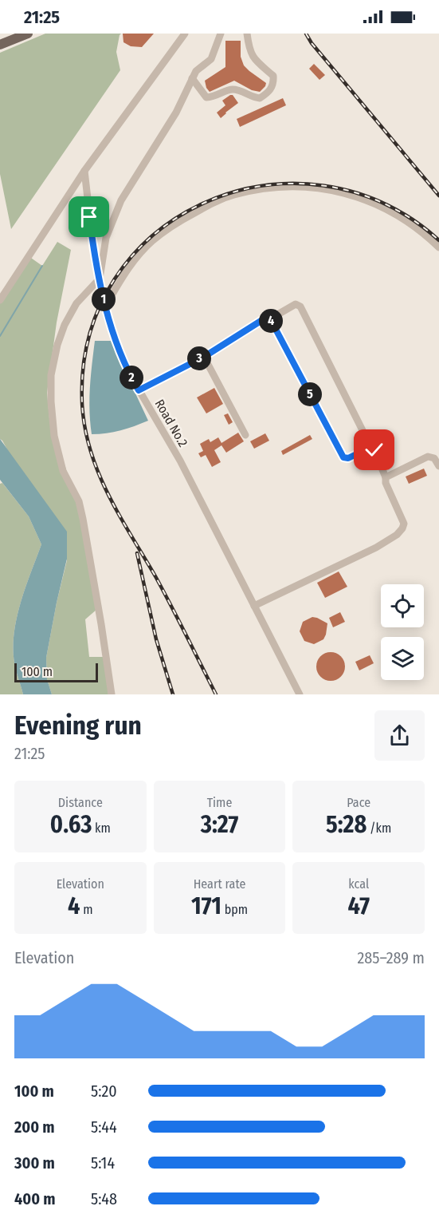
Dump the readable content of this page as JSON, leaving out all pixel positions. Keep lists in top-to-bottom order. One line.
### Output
{"streets":{"street":["Road No.2"]},"scale_bar":"100 m","page":{"status":"21:25","pins":["1","4","3","2","5"],"scale":"100 m","heading":["Evening run","21:25"],"stats":[["Distance","0.63 km"],["Time","3:27"],["Pace","5:28 /km"],["Elevation","4 m"],["Heart rate","171 bpm"],["kcal","47"]],"chart":["Elevation","285–289 m"],"list":[{"name":"100 m","note":"5:20"},{"name":"200 m","note":"5:44"},{"name":"300 m","note":"5:14"},{"name":"400 m","note":"5:48"}]}}
